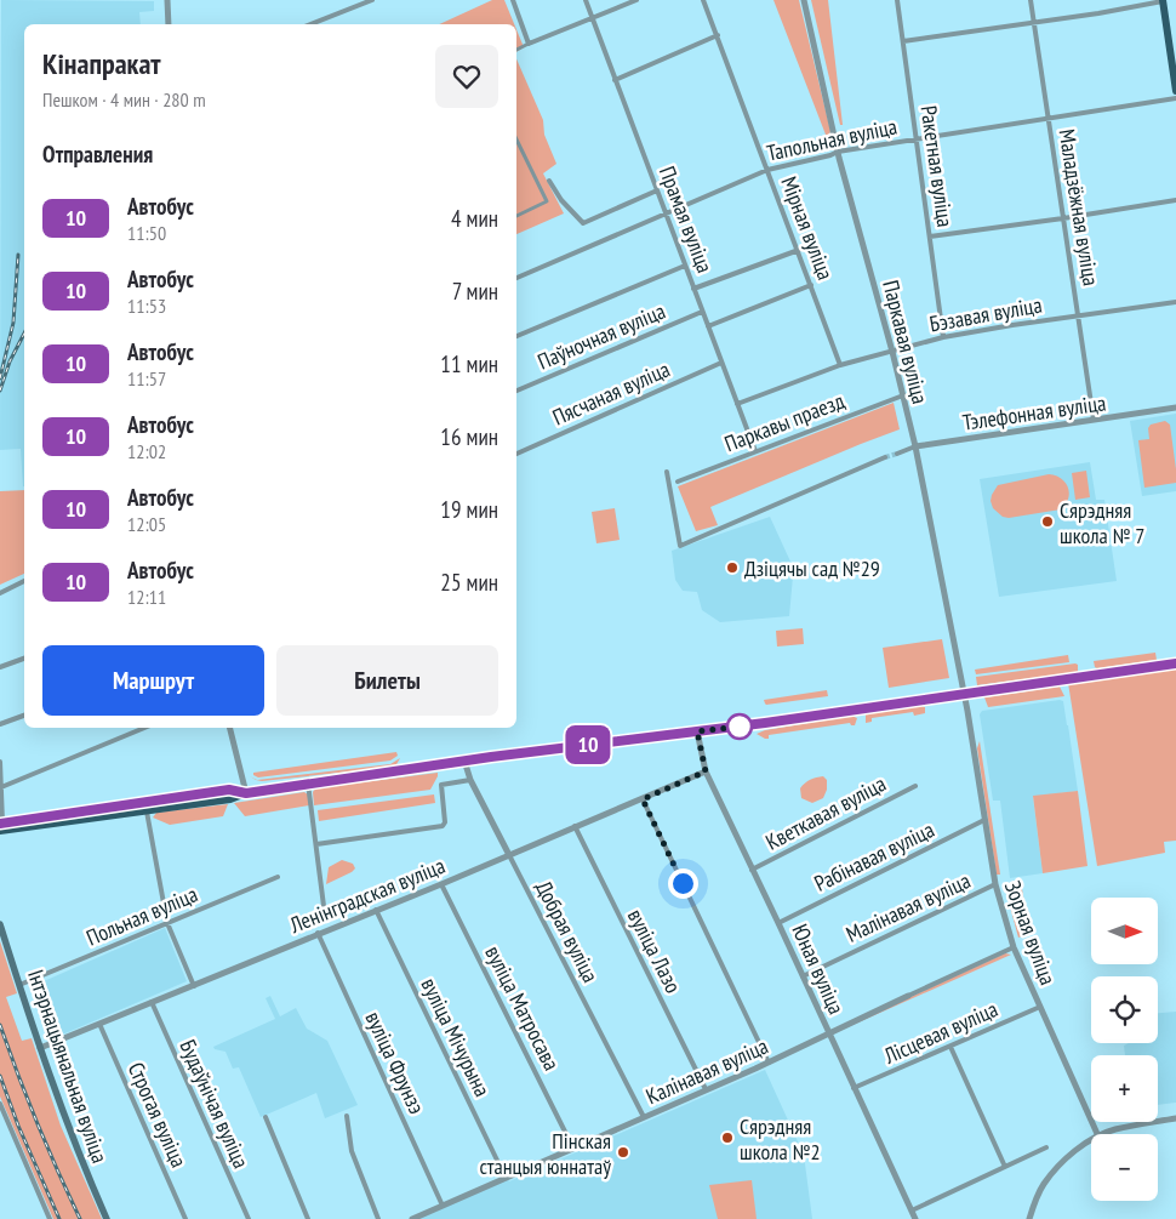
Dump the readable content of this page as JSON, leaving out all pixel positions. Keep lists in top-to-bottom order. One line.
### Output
{"streets":{"main road":["Інтэрнацыянальная вуліца"],"street":["Тапольная вуліца","Ракетная вуліца","Маладзёжная вуліца","Прамая вуліца","Мірная вуліца","Бэзавая вуліца","Паўночная вуліца","Паркавая вуліца","Пясчаная вуліца","Тэлефонная вуліца","Паркавы праезд","Кветкавая вуліца","Рабінавая вуліца","Ленінградская вуліца","Малінавая вуліца","Польная вуліца","Добрая вуліца","Зорная вуліца","вуліца Лазо","Юная вуліца","вуліца Матросава","Лісцевая вуліца","вуліца Мічурына","вуліца Фрунзэ","Калінавая вуліца","Будаўнічая вуліца","Строгая вуліца"]},"crossings":[["Тапольная вуліца","Ракетная вуліца"],["Тапольная вуліца","Маладзёжная вуліца"],["Тапольная вуліца","Прамая вуліца"],["Тапольная вуліца","Мірная вуліца"],["Тапольная вуліца","Паркавая вуліца"],["Ракетная вуліца","Бэзавая вуліца"],["Маладзёжная вуліца","Бэзавая вуліца"],["Маладзёжная вуліца","Тэлефонная вуліца"],["Прамая вуліца","Бэзавая вуліца"],["Прамая вуліца","Паўночная вуліца"],["Прамая вуліца","Пясчаная вуліца"],["Прамая вуліца","Паркавы праезд"],["Мірная вуліца","Бэзавая вуліца"],["Бэзавая вуліца","Паркавая вуліца"],["Паркавая вуліца","Тэлефонная вуліца"],["Паркавая вуліца","Паркавы праезд"],["Паркавая вуліца","Зорная вуліца"],["Кветкавая вуліца","Юная вуліца"],["Рабінавая вуліца","Зорная вуліца"],["Рабінавая вуліца","Юная вуліца"],["Ленінградская вуліца","Добрая вуліца"],["Ленінградская вуліца","вуліца Лазо"],["Ленінградская вуліца","Юная вуліца"],["Ленінградская вуліца","вуліца Матросава"],["Ленінградская вуліца","вуліца Мічурына"],["Ленінградская вуліца","вуліца Фрунзэ"],["Ленінградская вуліца","Інтэрнацыянальная вуліца"],["Ленінградская вуліца","Будаўнічая вуліца"],["Ленінградская вуліца","Строгая вуліца"],["Малінавая вуліца","Зорная вуліца"],["Малінавая вуліца","Юная вуліца"],["Польная вуліца","Інтэрнацыянальная вуліца"],["Добрая вуліца","Калінавая вуліца"],["Зорная вуліца","Лісцевая вуліца"],["Зорная вуліца","Калінавая вуліца"],["вуліца Лазо","Калінавая вуліца"],["Юная вуліца","Лісцевая вуліца"],["Юная вуліца","Калінавая вуліца"],["вуліца Матросава","Калінавая вуліца"],["вуліца Мічурына","Калінавая вуліца"],["вуліца Фрунзэ","Калінавая вуліца"]],"places":["Сярэдняя школа № 7","Дзіцячы сад №29","Сярэдняя школа №2","Пінская станцыя юннатаў"],"lines":["bus line 10"],"north":"right","page":{"on_map":"10","heading":[["Кінапракат","Пешком · 4 мин · 280 m"],"Отправления"],"list":[{"mark":"10","name":"Автобус","note":"11:50","value":"4 мин"},{"mark":"10","name":"Автобус","note":"11:53","value":"7 мин"},{"mark":"10","name":"Автобус","note":"11:57","value":"11 мин"},{"mark":"10","name":"Автобус","note":"12:02","value":"16 мин"},{"mark":"10","name":"Автобус","note":"12:05","value":"19 мин"},{"mark":"10","name":"Автобус","note":"12:11","value":"25 мин"}],"buttons":["Маршрут","Билеты"],"map_buttons":["+","−"]}}
